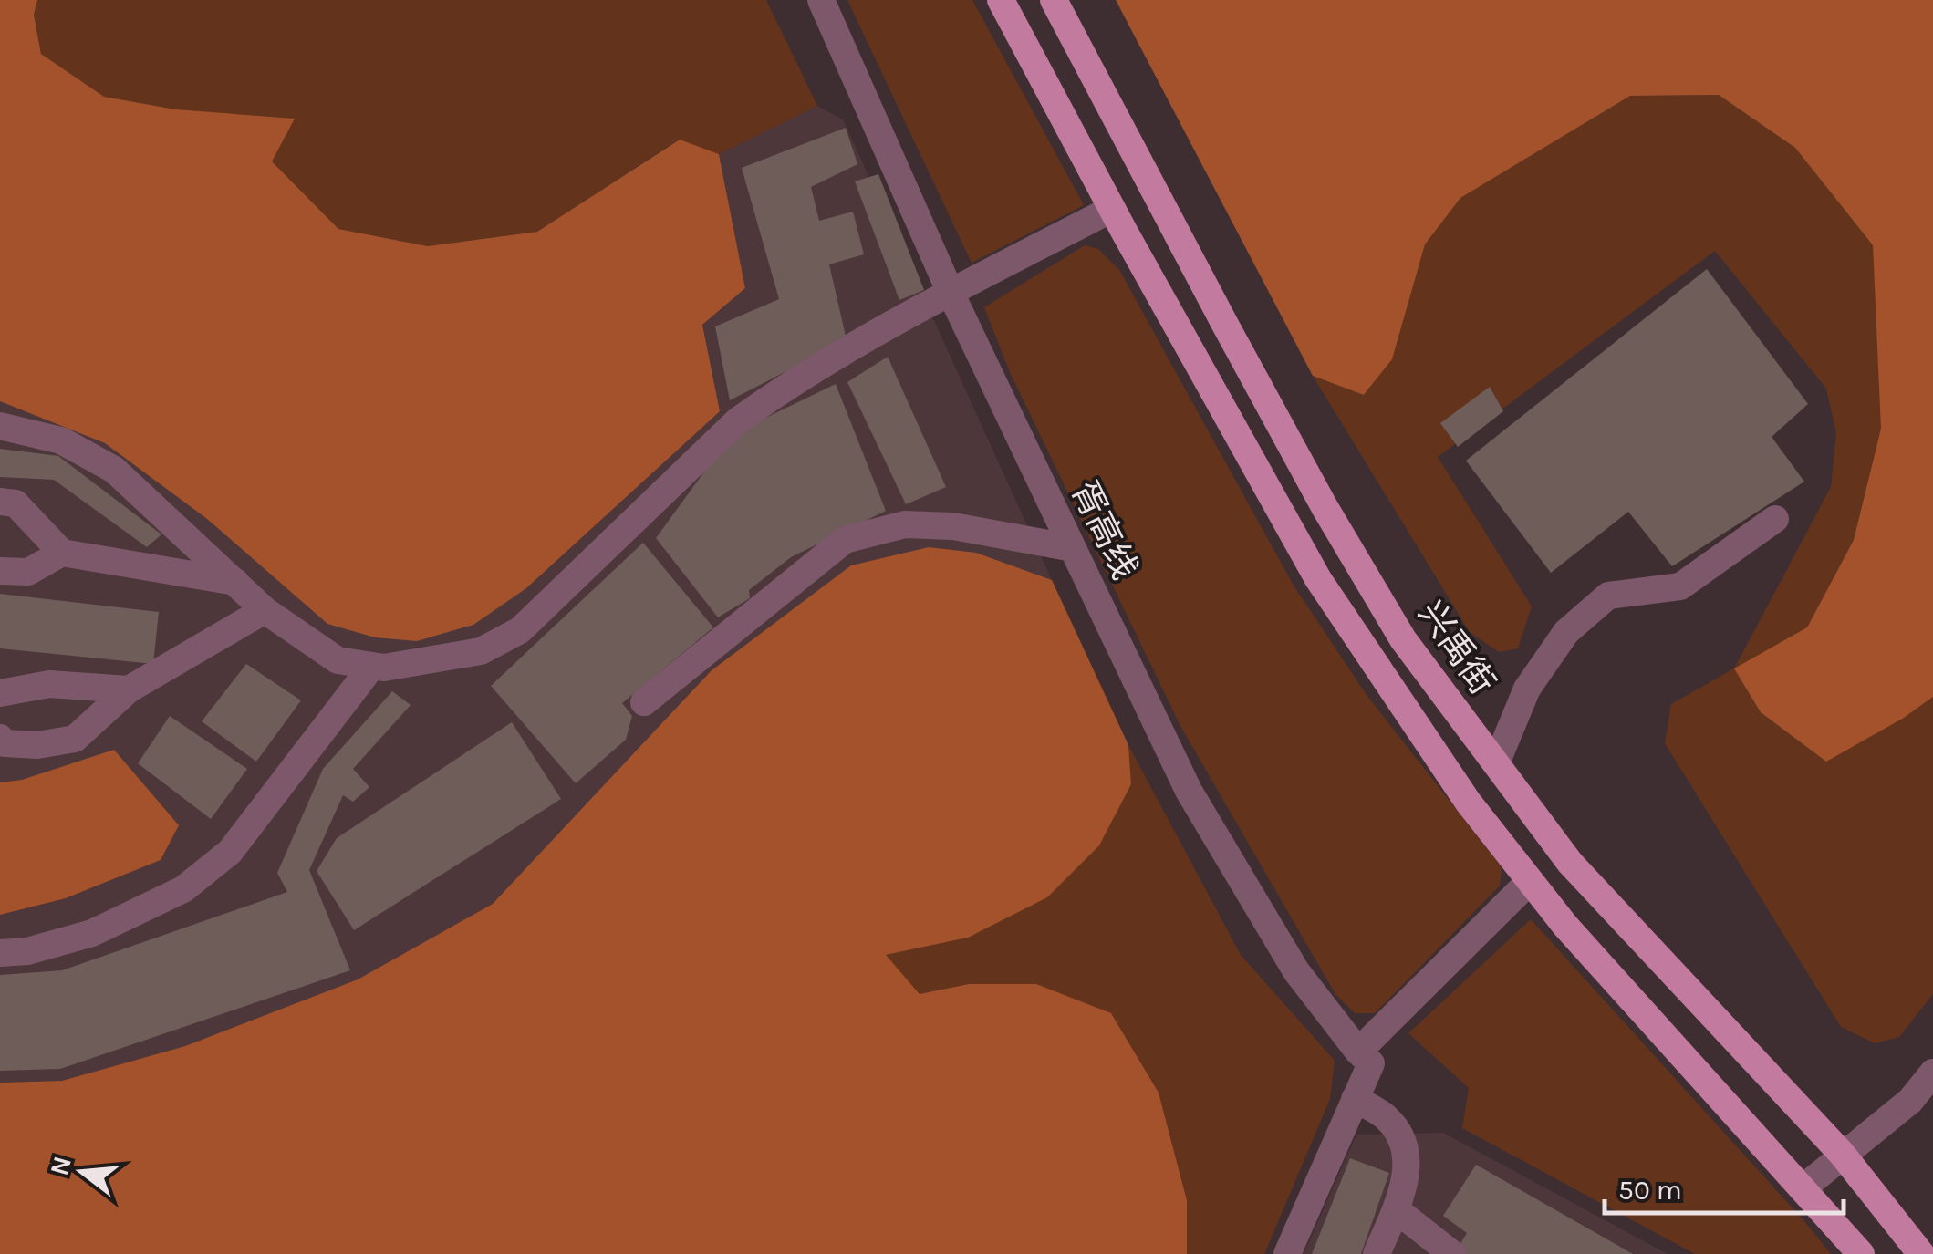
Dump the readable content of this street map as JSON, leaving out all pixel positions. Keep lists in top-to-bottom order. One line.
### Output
{"streets":{"main road":["兴禹街"],"street":["胥高线"]},"scale_bar":"50 m","north":"left"}
